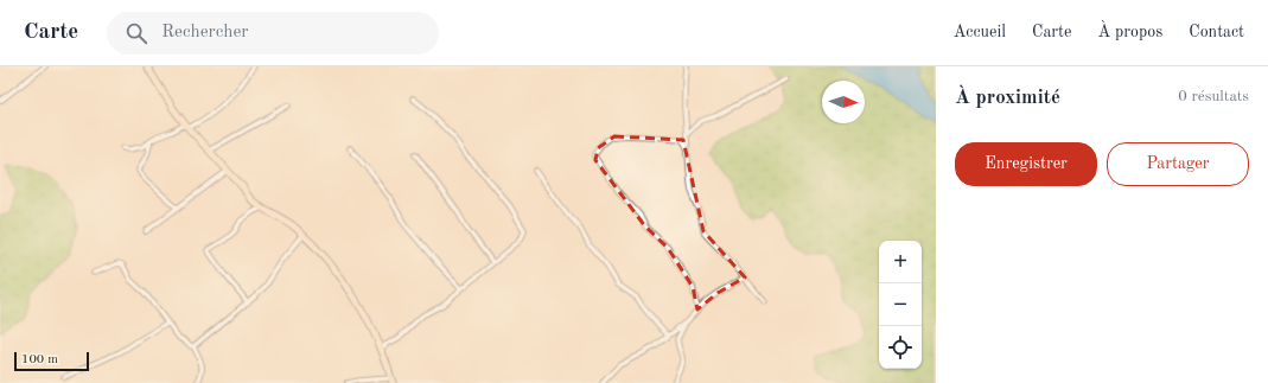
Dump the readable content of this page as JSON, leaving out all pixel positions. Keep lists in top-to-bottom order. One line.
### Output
{"scale_bar":"100 m","north":"right","page":{"header":"Carte","search":"Rechercher","nav":["Accueil","Carte","À propos","Contact"],"heading":["À proximité","0 résultats"],"buttons":["Enregistrer","Partager"],"map_buttons":["+","−"],"scale":"100 m"}}
